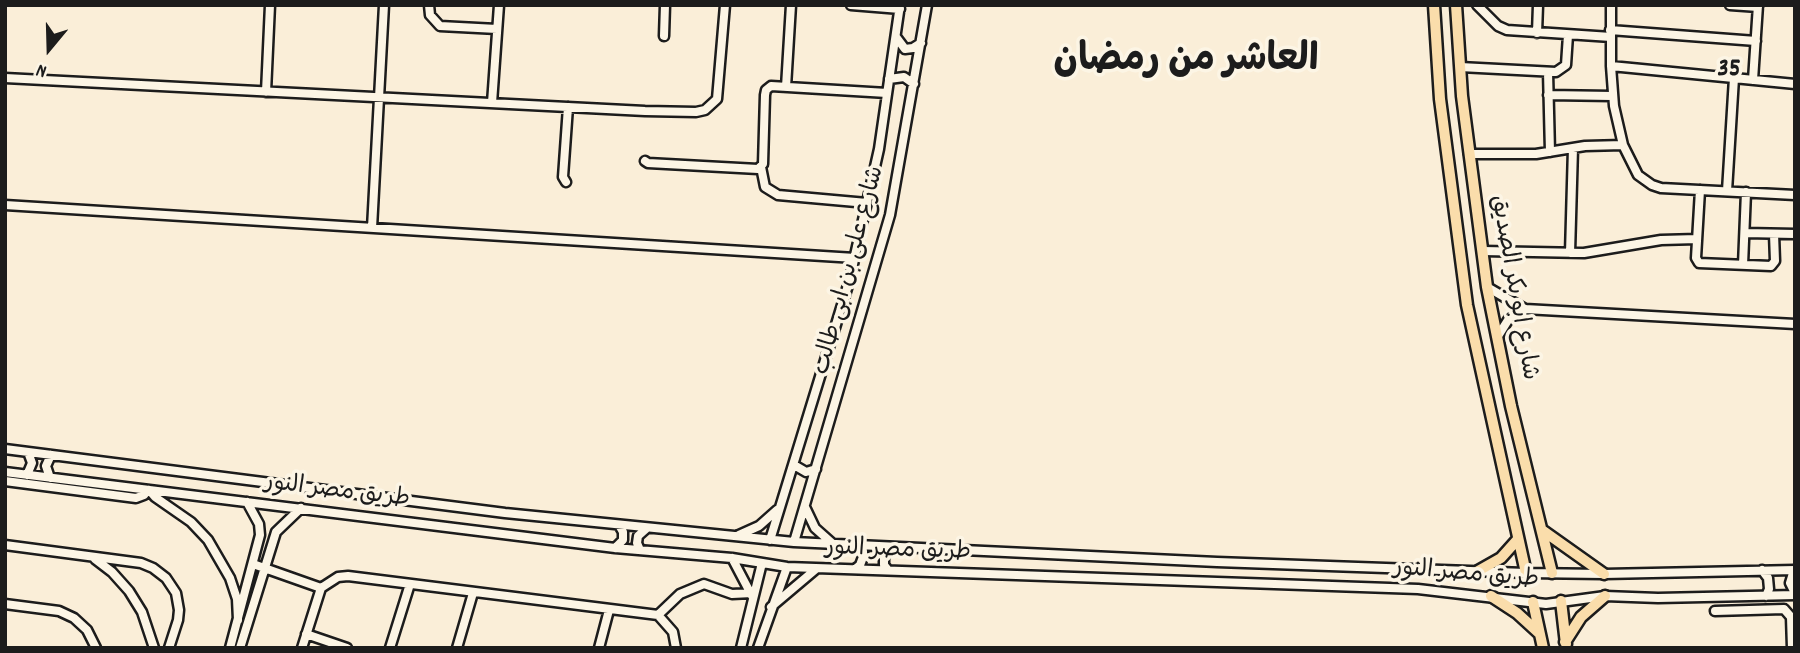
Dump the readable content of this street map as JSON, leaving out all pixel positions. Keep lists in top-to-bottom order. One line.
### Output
{"streets":{"main road":["شارع ابو بكر الصديق"],"street":["شارع على بن ابى طالب","طريق مصر النور"]},"crossings":[["شارع على بن ابى طالب","طريق مصر النور"],["شارع ابو بكر الصديق","طريق مصر النور"]],"districts":["العاشر من رمضان","35"],"north":"bottom"}
